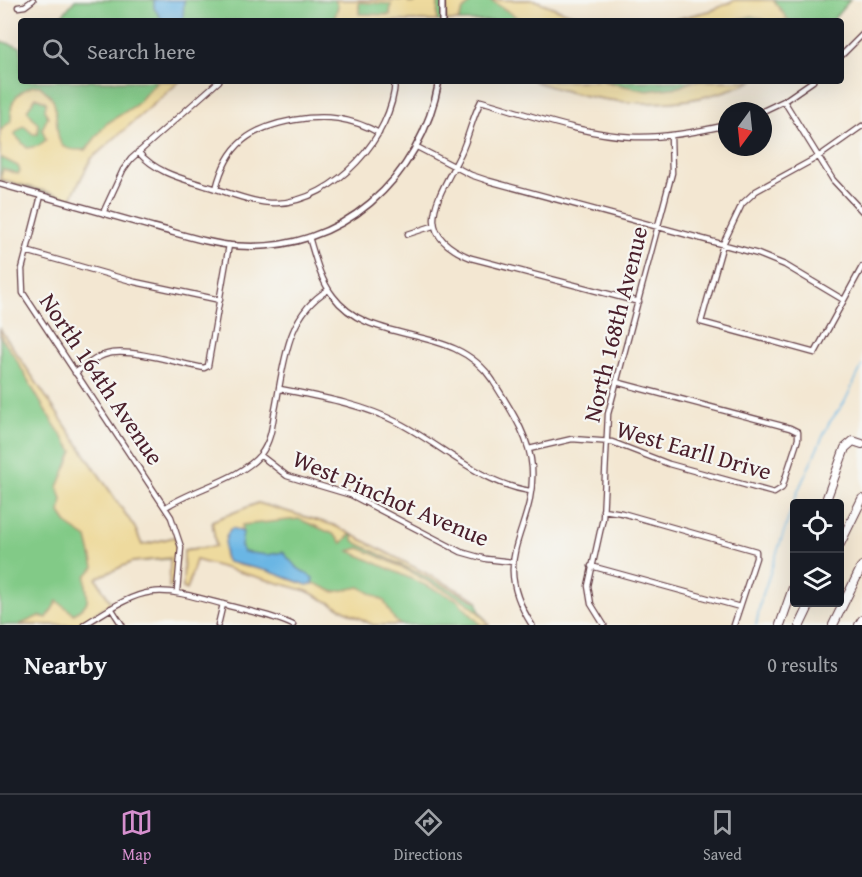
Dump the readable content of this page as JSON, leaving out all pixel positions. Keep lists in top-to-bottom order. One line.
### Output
{"streets":{"street":["North 168th Avenue","North 164th Avenue","West Earll Drive","West Pinchot Avenue"]},"crossings":[["North 168th Avenue","West Earll Drive"]],"north":"bottom","page":{"search":"Search here","heading":["Nearby","0 results"],"nav":["Map","Directions","Saved"]}}
